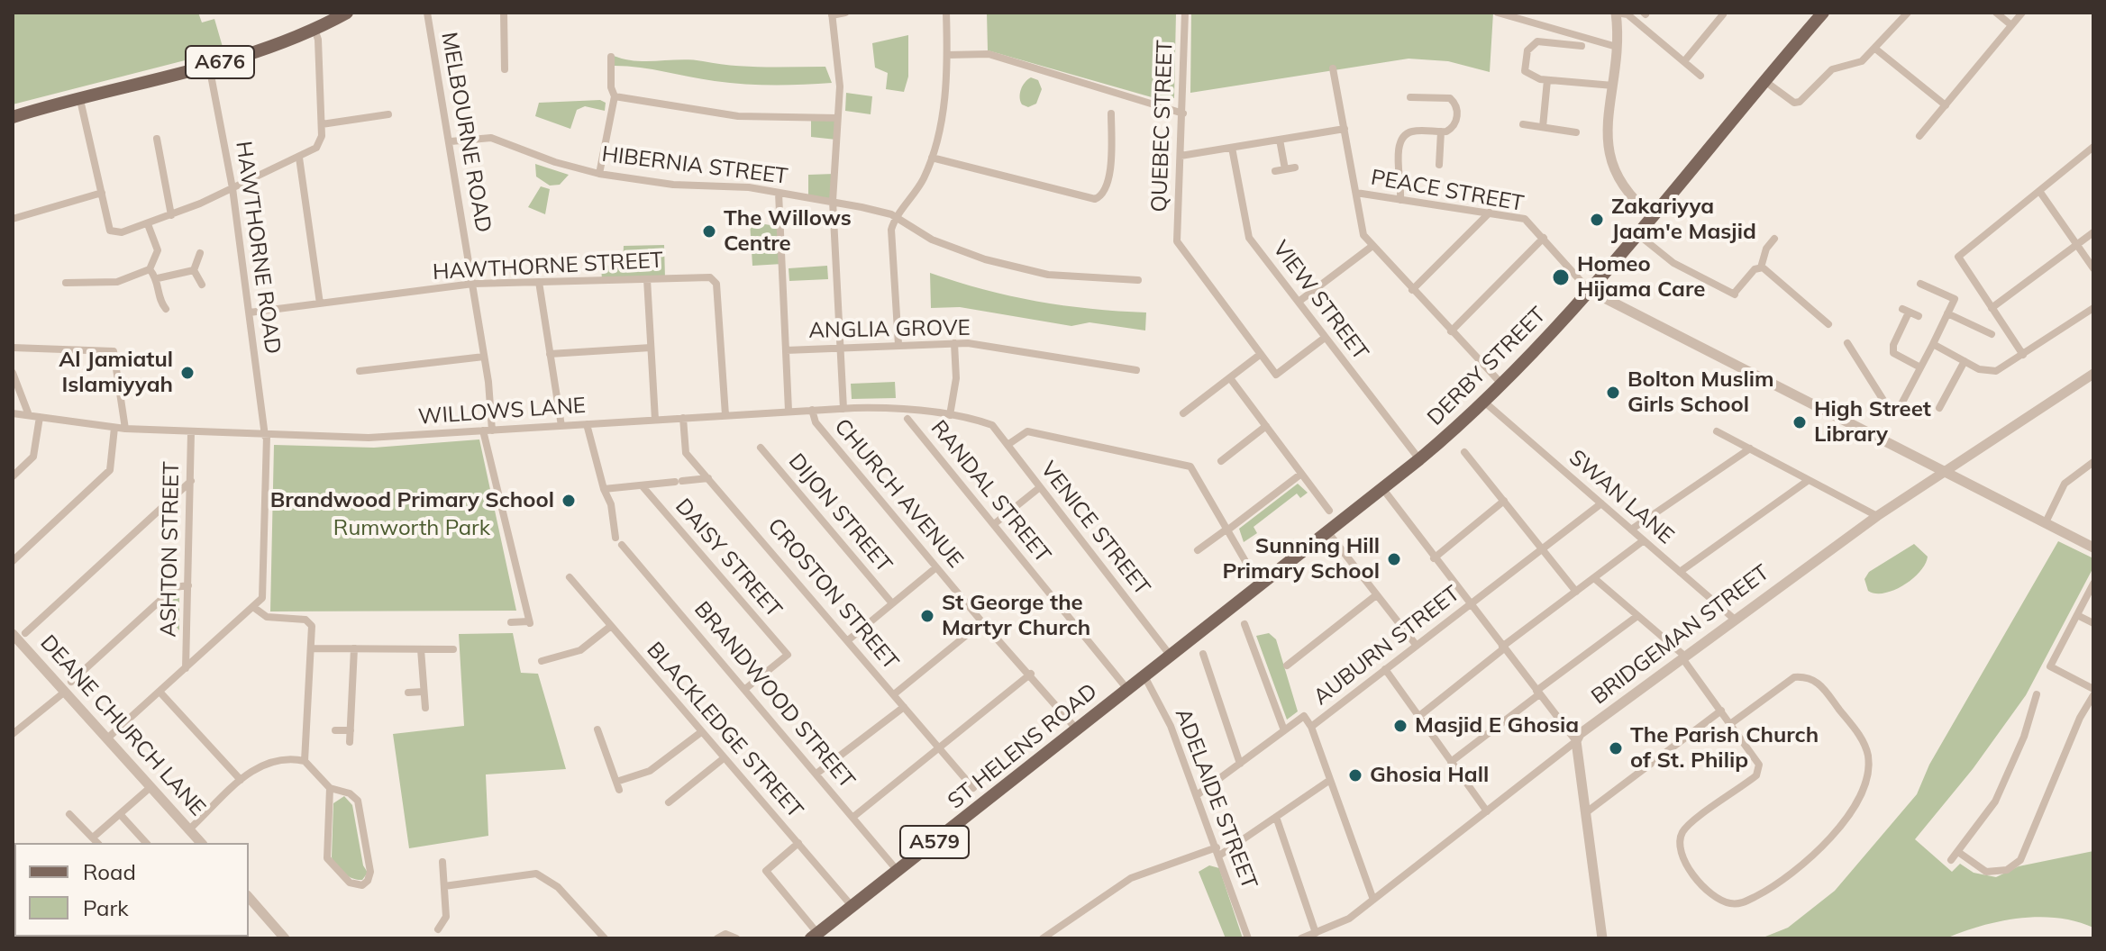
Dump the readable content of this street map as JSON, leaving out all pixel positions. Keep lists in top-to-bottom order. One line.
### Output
{"streets":{"main road":["A676","DERBY STREET","ST HELENS ROAD","A579"],"street":["QUEBEC STREET","MELBOURNE ROAD","HIBERNIA STREET","PEACE STREET","HAWTHORNE ROAD","HAWTHORNE STREET","VIEW STREET","ANGLIA GROVE","WILLOWS LANE","RANDAL STREET","CHURCH AVENUE","SWAN LANE","DIJON STREET","VENICE STREET","ASHTON STREET","DAISY STREET","CROSTON STREET","BRIDGEMAN STREET","AUBURN STREET","BRANDWOOD STREET","DEANE CHURCH LANE","BLACKLEDGE STREET","ADELAIDE STREET"]},"crossings":[["A676","HAWTHORNE ROAD"],["MELBOURNE ROAD","HIBERNIA STREET"],["MELBOURNE ROAD","HAWTHORNE STREET"],["MELBOURNE ROAD","WILLOWS LANE"],["PEACE STREET","DERBY STREET"],["HAWTHORNE ROAD","HAWTHORNE STREET"],["HAWTHORNE ROAD","WILLOWS LANE"],["HAWTHORNE STREET","WILLOWS LANE"],["VIEW STREET","DERBY STREET"],["DERBY STREET","SWAN LANE"],["DERBY STREET","ST HELENS ROAD"],["WILLOWS LANE","CHURCH AVENUE"],["WILLOWS LANE","VENICE STREET"],["WILLOWS LANE","ASHTON STREET"],["WILLOWS LANE","CROSTON STREET"],["RANDAL STREET","ST HELENS ROAD"],["CHURCH AVENUE","ST HELENS ROAD"],["SWAN LANE","BRIDGEMAN STREET"],["SWAN LANE","AUBURN STREET"],["VENICE STREET","ST HELENS ROAD"],["DAISY STREET","BRANDWOOD STREET"],["AUBURN STREET","ADELAIDE STREET"],["BRANDWOOD STREET","ST HELENS ROAD"],["BLACKLEDGE STREET","ST HELENS ROAD"],["ST HELENS ROAD","ADELAIDE STREET"]],"parks":["Rumworth Park"],"places":["Zakariyya Jaam'e Masjid","The Willows Centre","Homeo Hijama Care","Al Jamiatul Islamiyyah","Bolton Muslim Girls School","High Street Library","Brandwood Primary School","Sunning Hill Primary School","St George the Martyr Church","Masjid E Ghosia","The Parish Church of St. Philip","Ghosia Hall"],"legend":["Road","Park"]}
